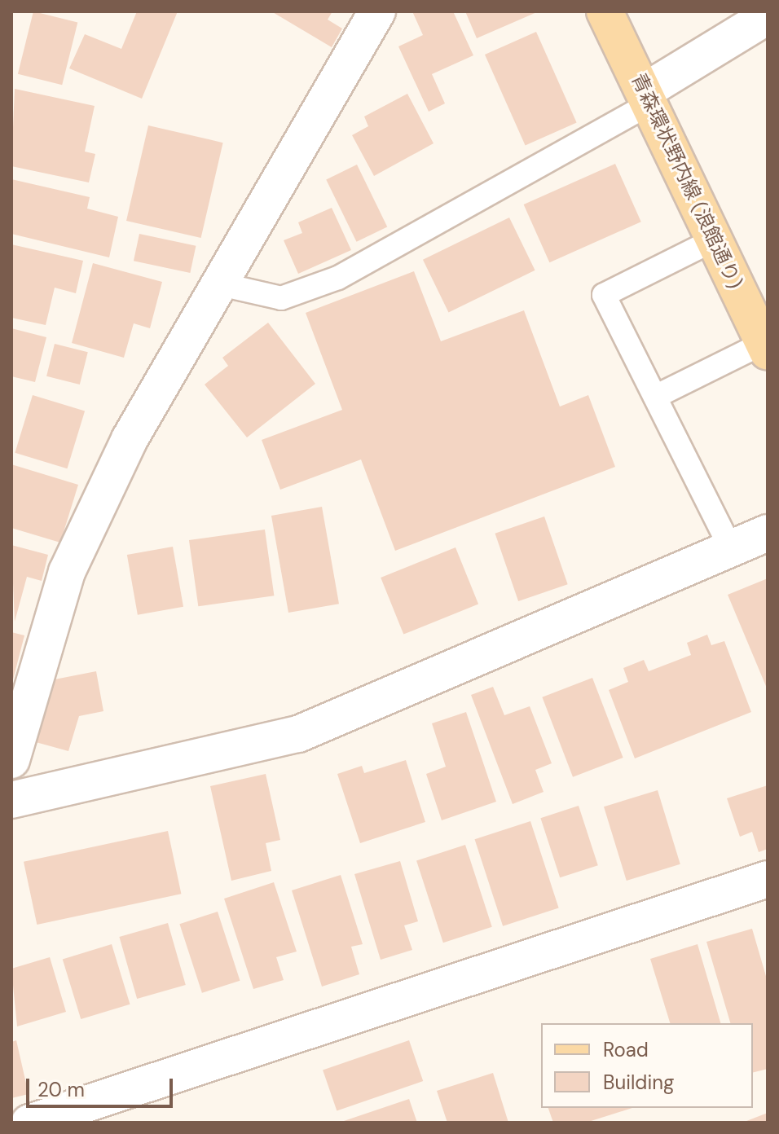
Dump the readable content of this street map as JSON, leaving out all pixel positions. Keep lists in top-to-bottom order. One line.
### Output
{"streets":{"main road":["青森環状野内線 (浪館通り)"]},"legend":["Road","Building"],"scale_bar":"20 m"}
